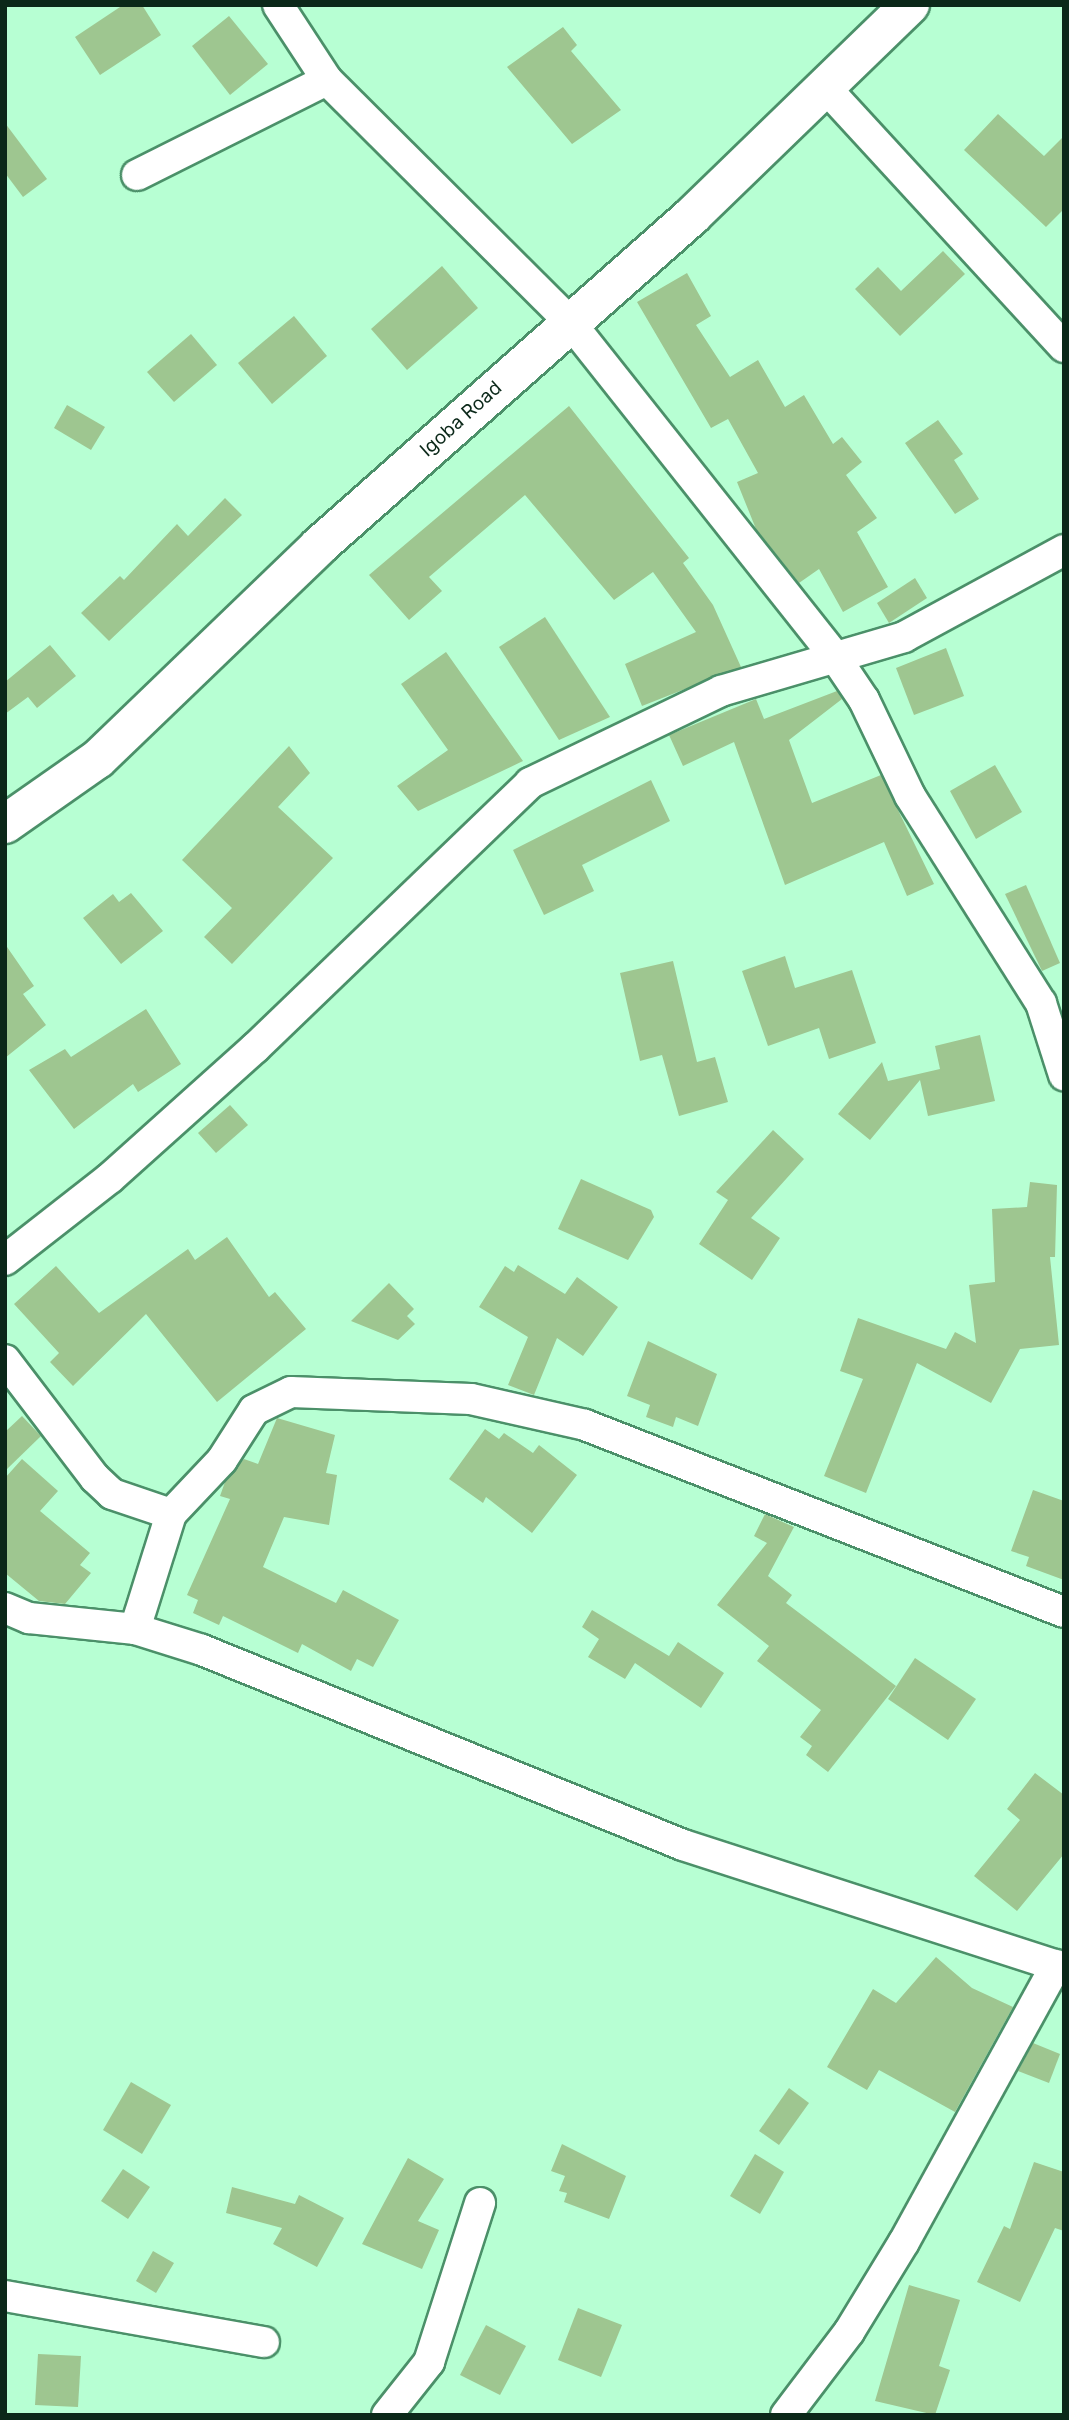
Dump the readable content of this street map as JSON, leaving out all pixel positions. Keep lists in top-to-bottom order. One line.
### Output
{"streets":{"street":["Igoba Road"]}}
